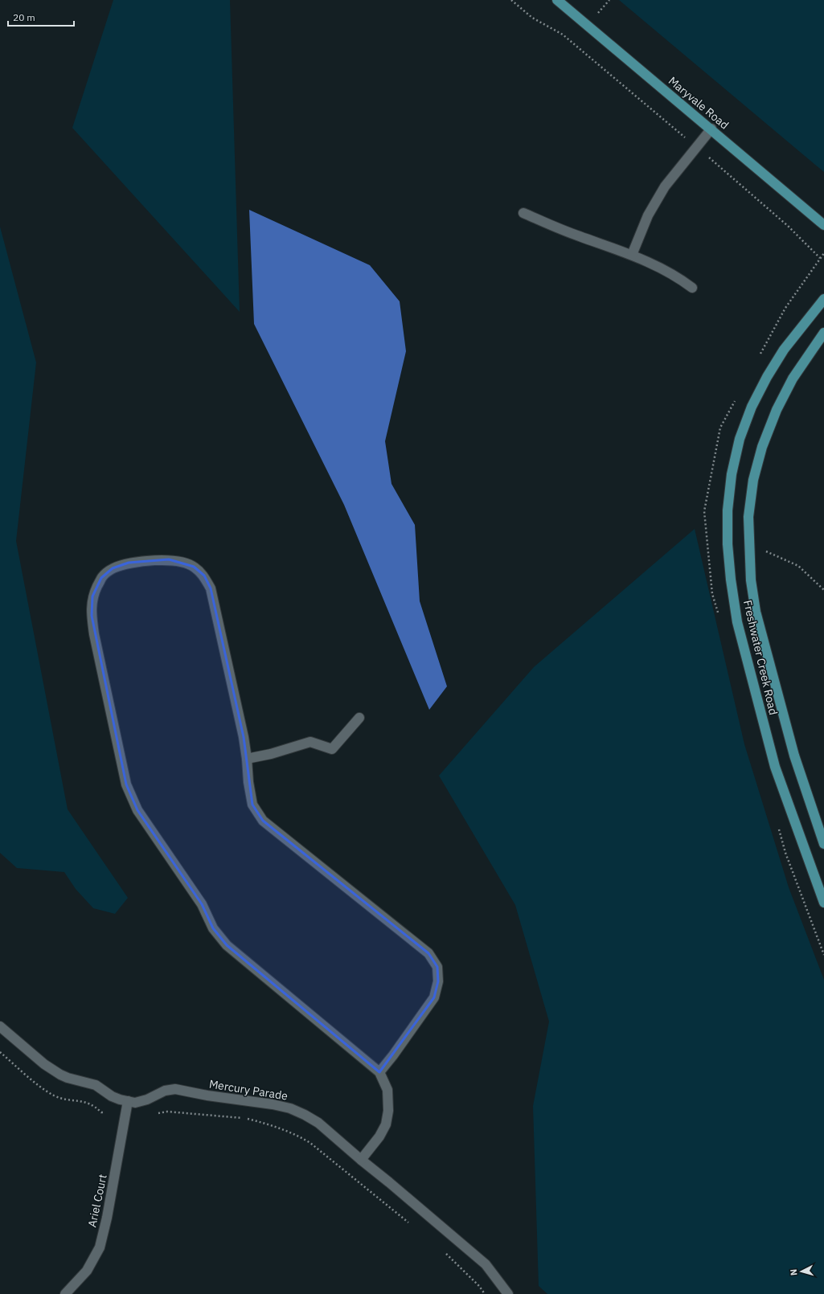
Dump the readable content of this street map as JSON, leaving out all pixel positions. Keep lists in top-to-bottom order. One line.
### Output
{"streets":{"main road":["Maryvale Road","Freshwater Creek Road"],"street":["Mercury Parade","Ariel Court"]},"crossings":[["Mercury Parade","Ariel Court"]],"scale_bar":"20 m","north":"left"}
